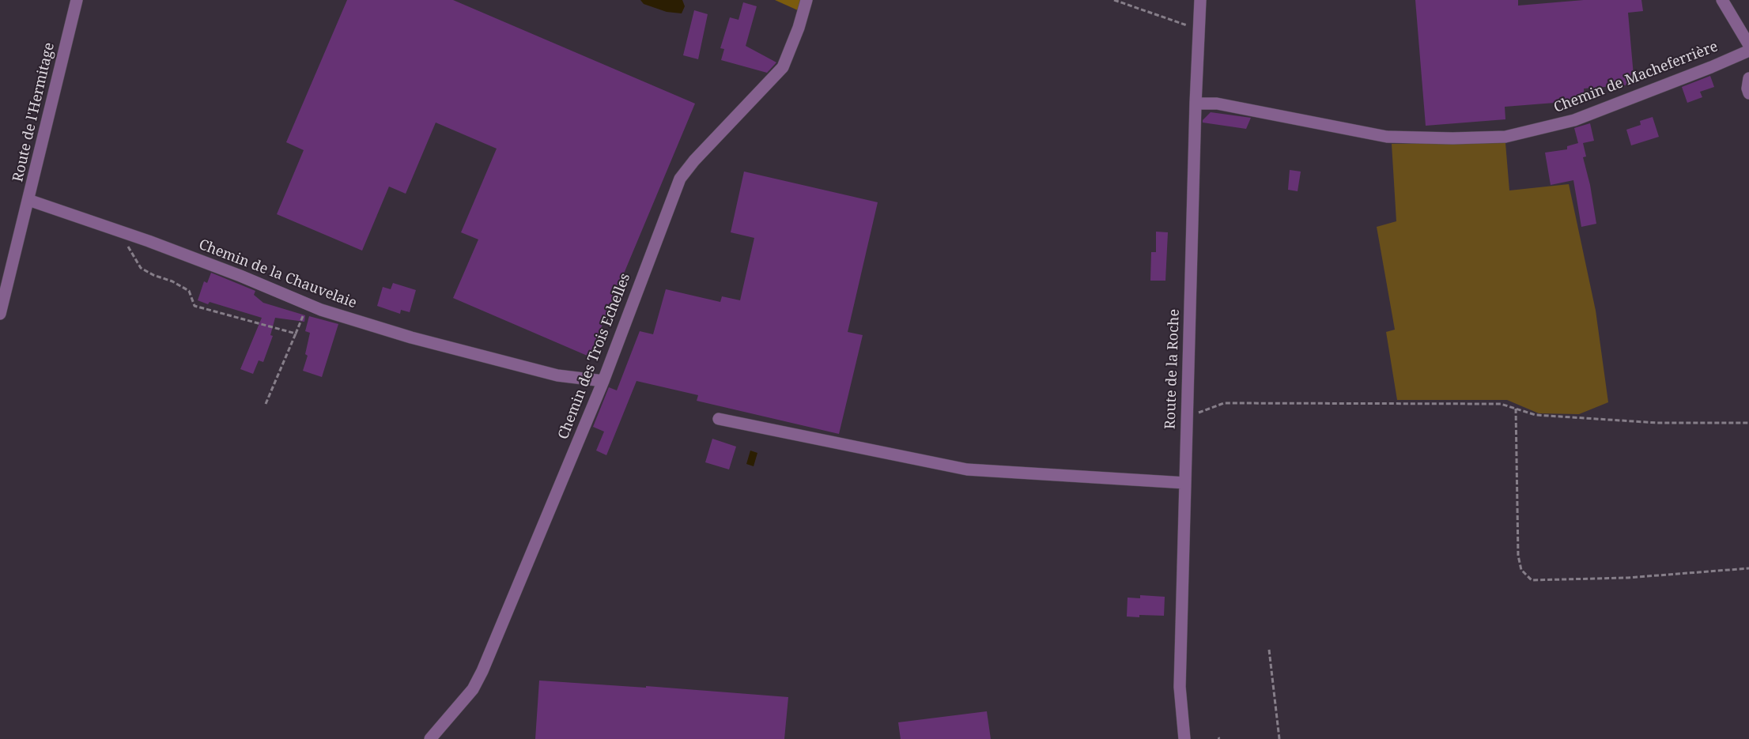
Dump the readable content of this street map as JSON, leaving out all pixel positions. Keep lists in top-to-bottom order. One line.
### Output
{"streets":{"street":["Chemin de Macheferrière","Route de l'Hermitage","Chemin de la Chauvelaie","Chemin des Trois Echelles","Route de la Roche"]},"crossings":[["Chemin de Macheferrière","Route de la Roche"],["Route de l'Hermitage","Chemin de la Chauvelaie"],["Chemin de la Chauvelaie","Chemin des Trois Echelles"]]}
